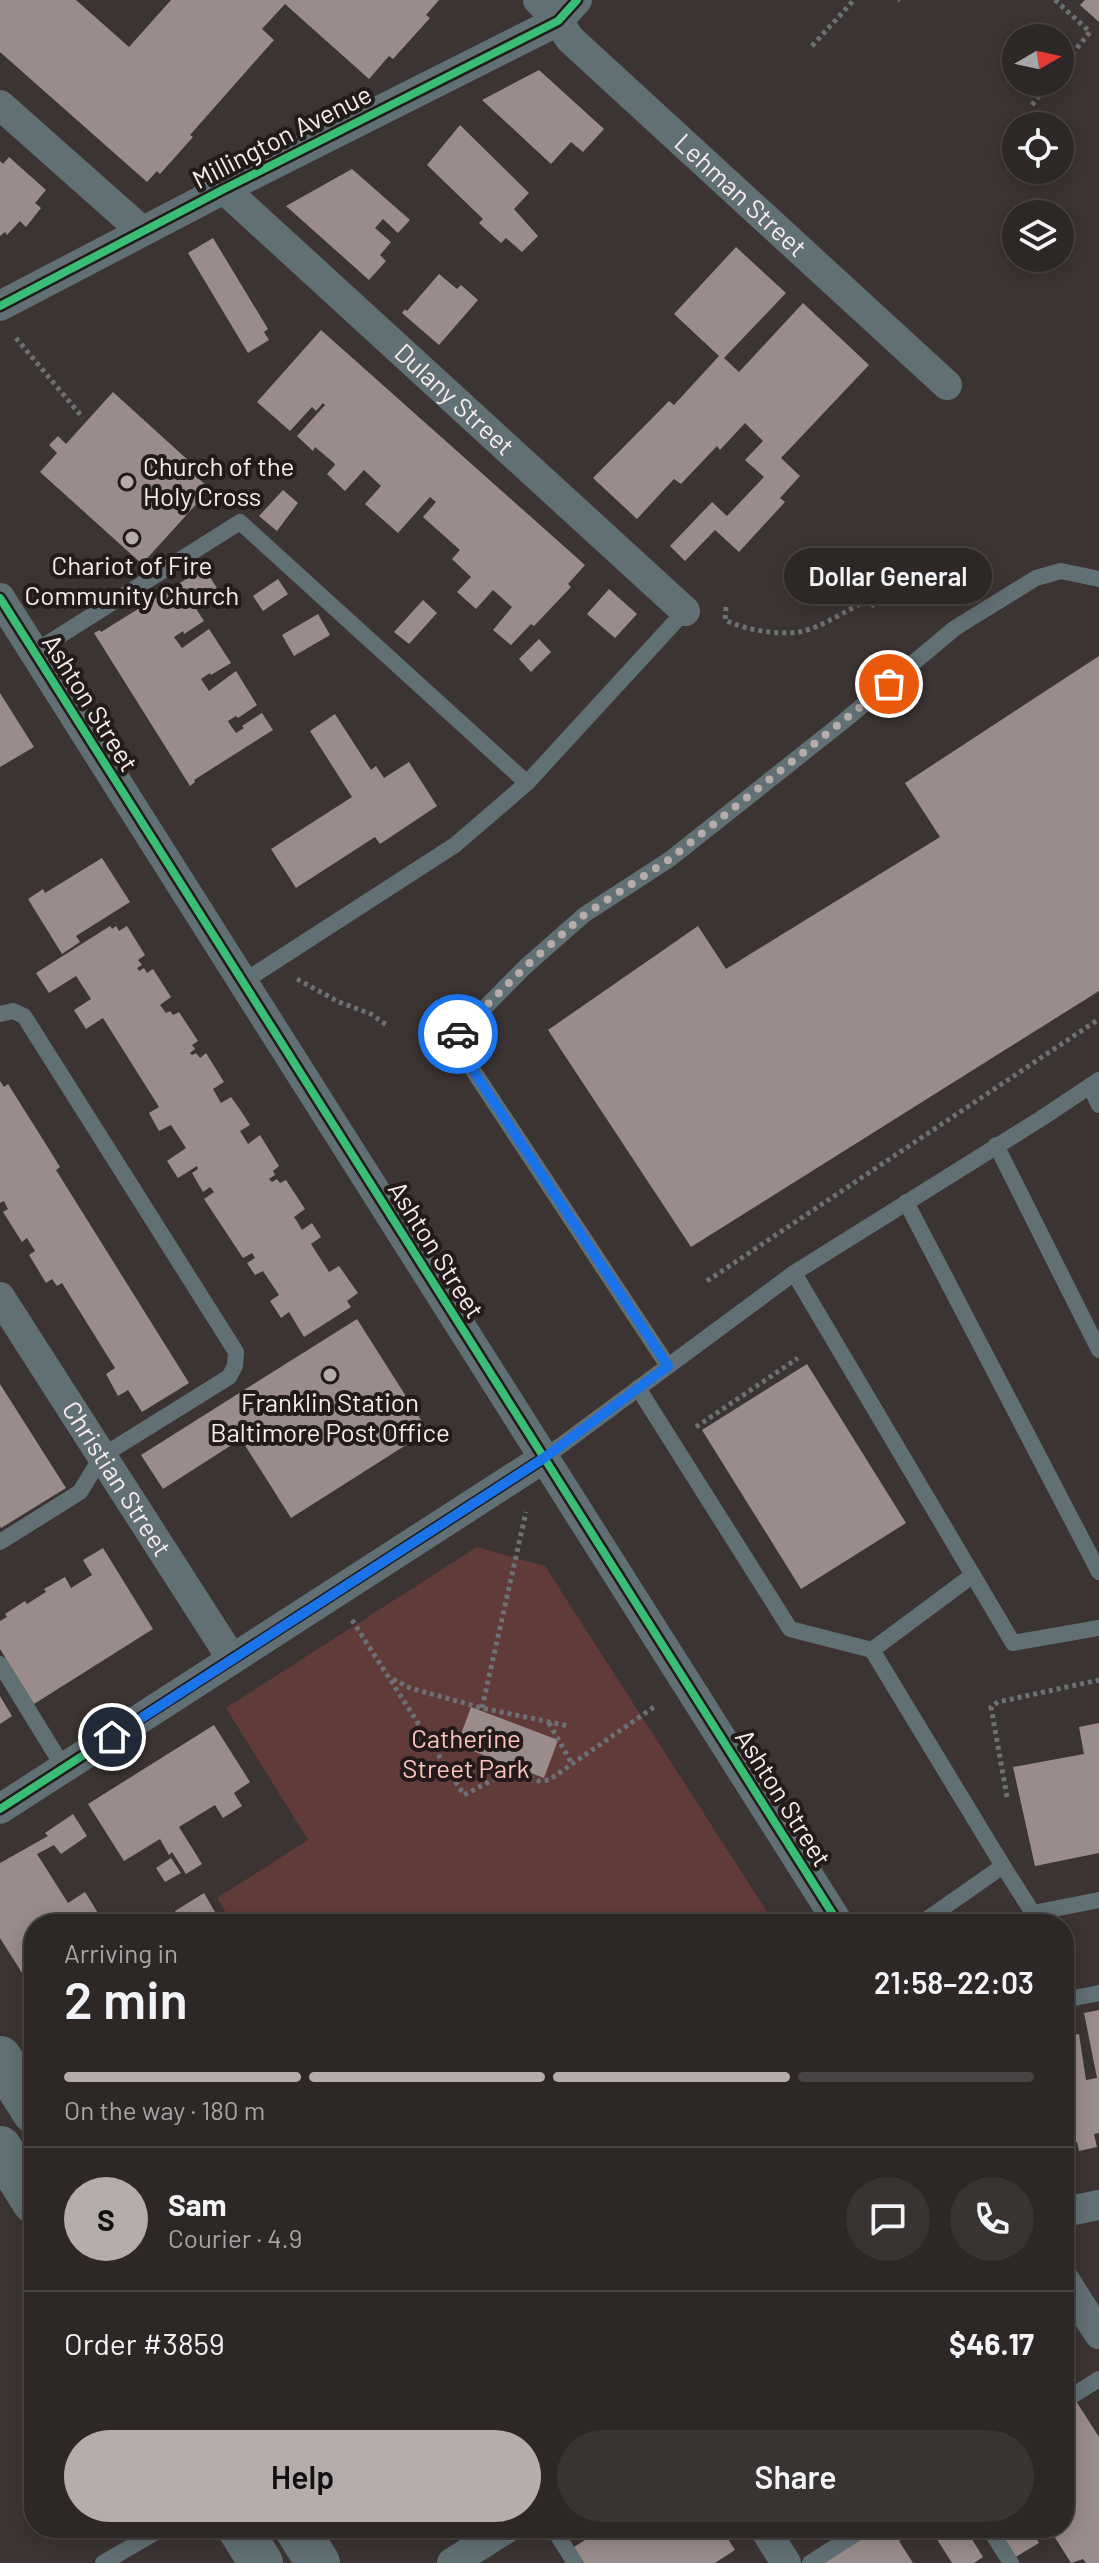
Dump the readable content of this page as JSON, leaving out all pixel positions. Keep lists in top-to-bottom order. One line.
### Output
{"streets":{"street":["Millington Avenue","Lehman Street","Dulany Street","Ashton Street","Christian Street"]},"crossings":[["Millington Avenue","Lehman Street"],["Millington Avenue","Dulany Street"]],"parks":["Catherine Street Park"],"places":["Church of the Holy Cross","Chariot of Fire Community Church","Dollar General","Franklin Station Baltimore Post Office"],"north":"right","page":{"bubble":"Dollar General","heading":["2 min","Arriving in","21:58–22:03"],"panel":["Sam","Courier · 4.9","Order #3859","$46.17"],"bar":"On the way · 180 m","round":"S","buttons":["Help","Share"]}}
